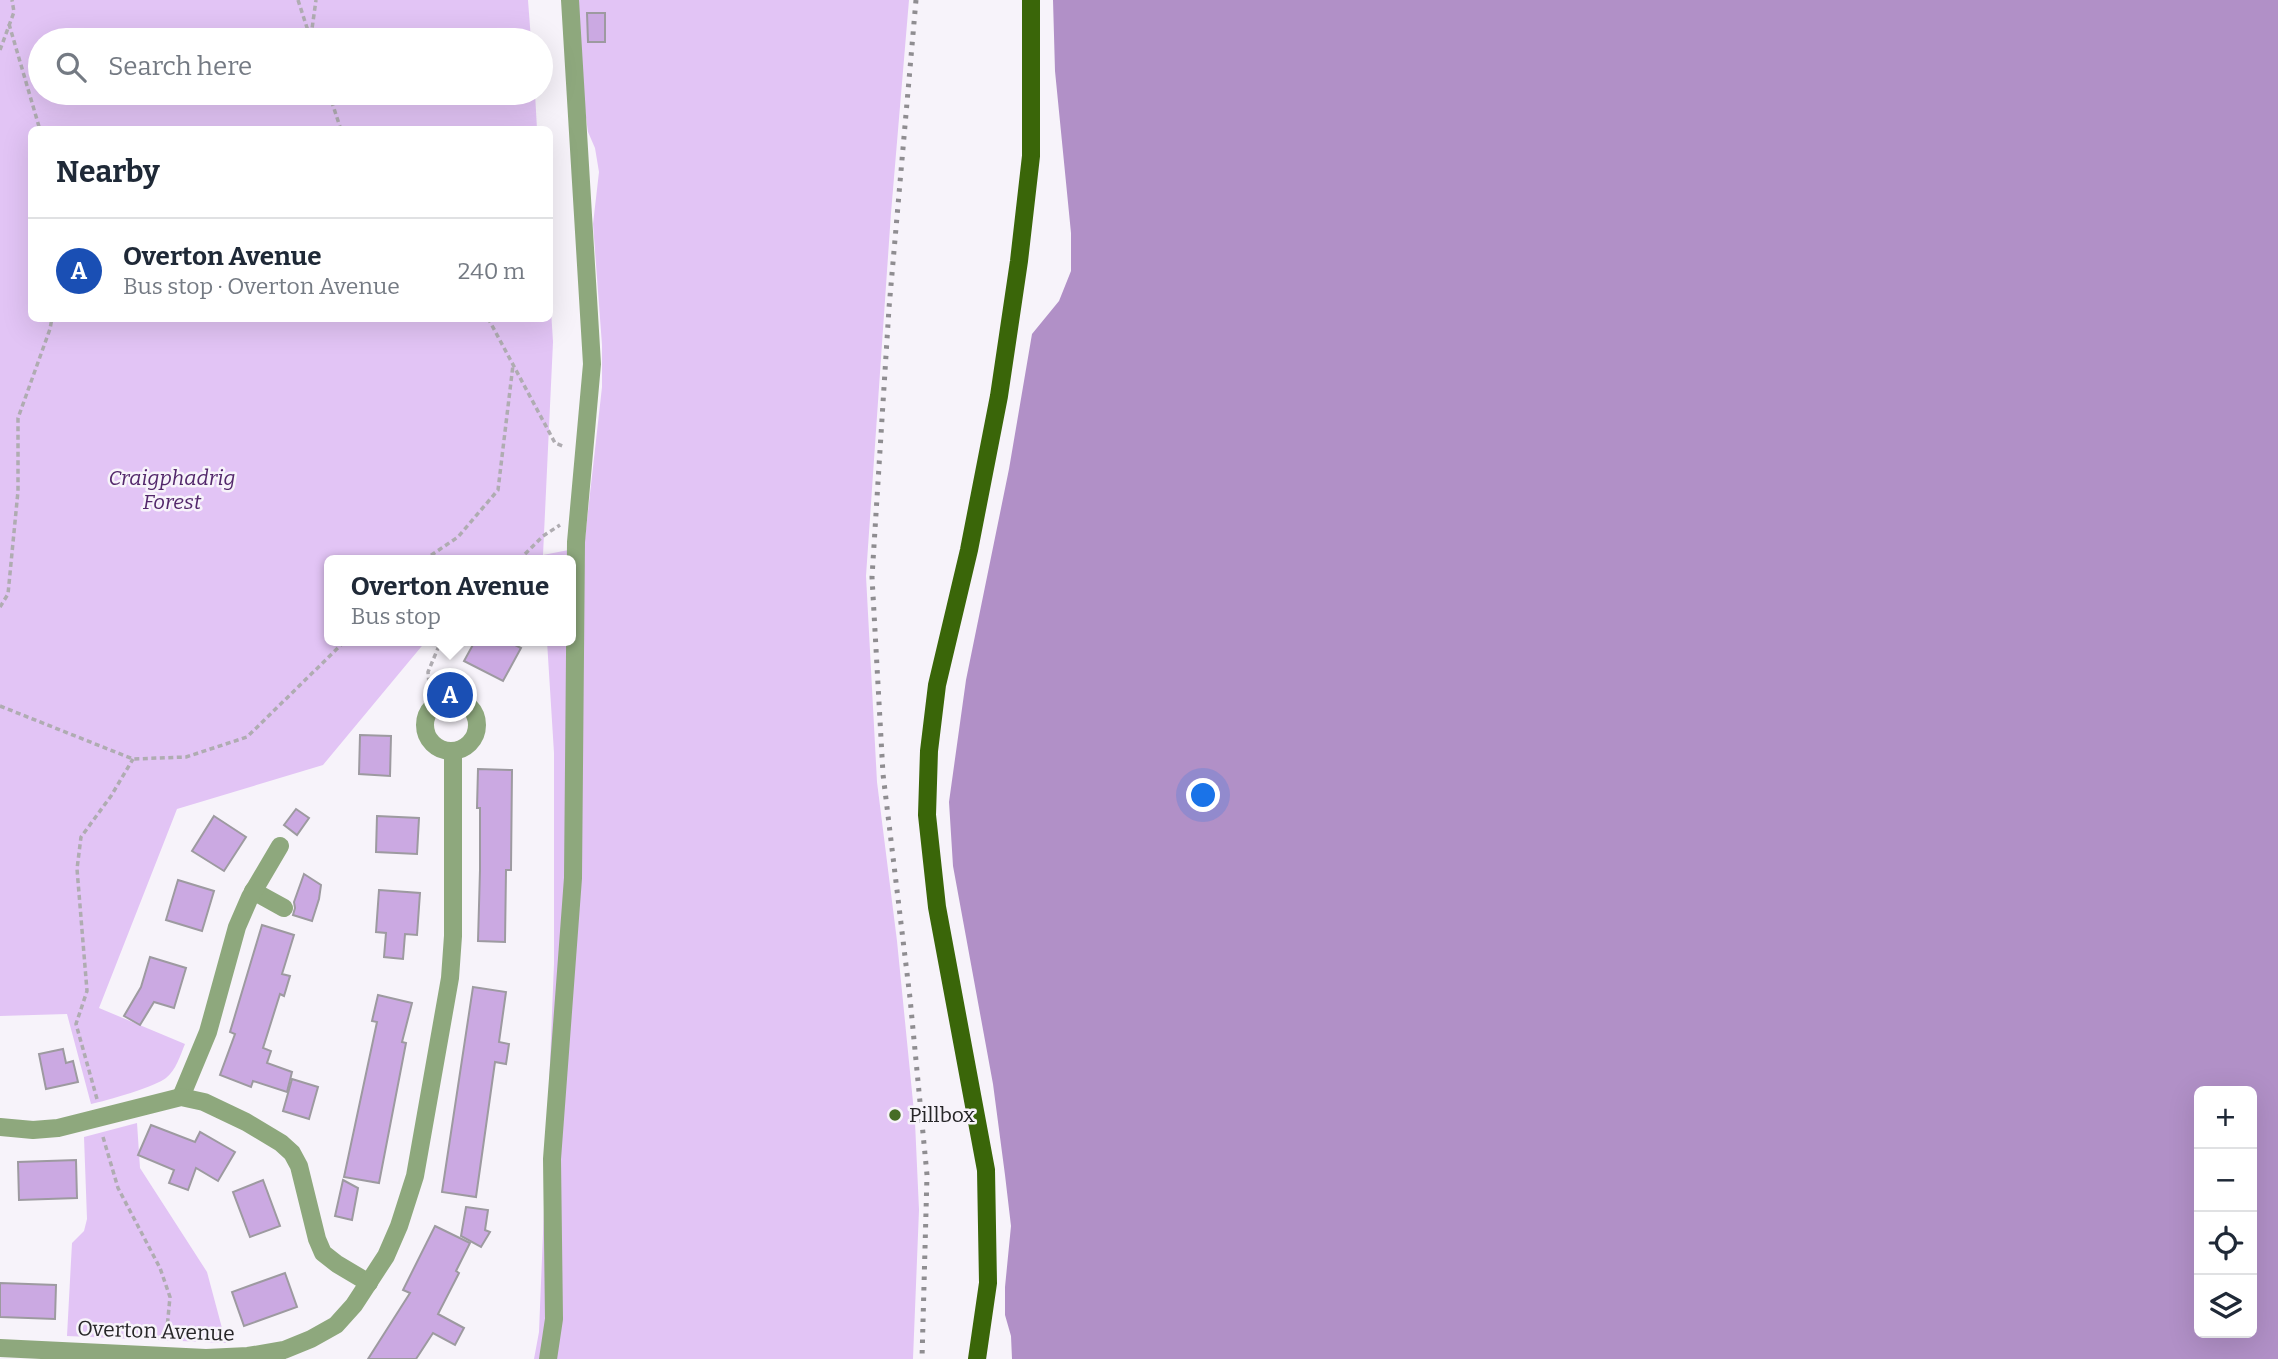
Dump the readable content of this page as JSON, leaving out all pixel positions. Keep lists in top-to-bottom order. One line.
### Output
{"streets":{"street":["Overton Avenue"]},"parks":["Craigphadrig Forest"],"places":["Pillbox"],"page":{"search":"Search here","heading":"Nearby","list":[{"mark":"A","name":"Overton Avenue","note":"Bus stop · Overton Avenue","value":"240 m"}],"popup":["Overton Avenue","Bus stop"],"pins":"A","map_buttons":["+","−"]}}
